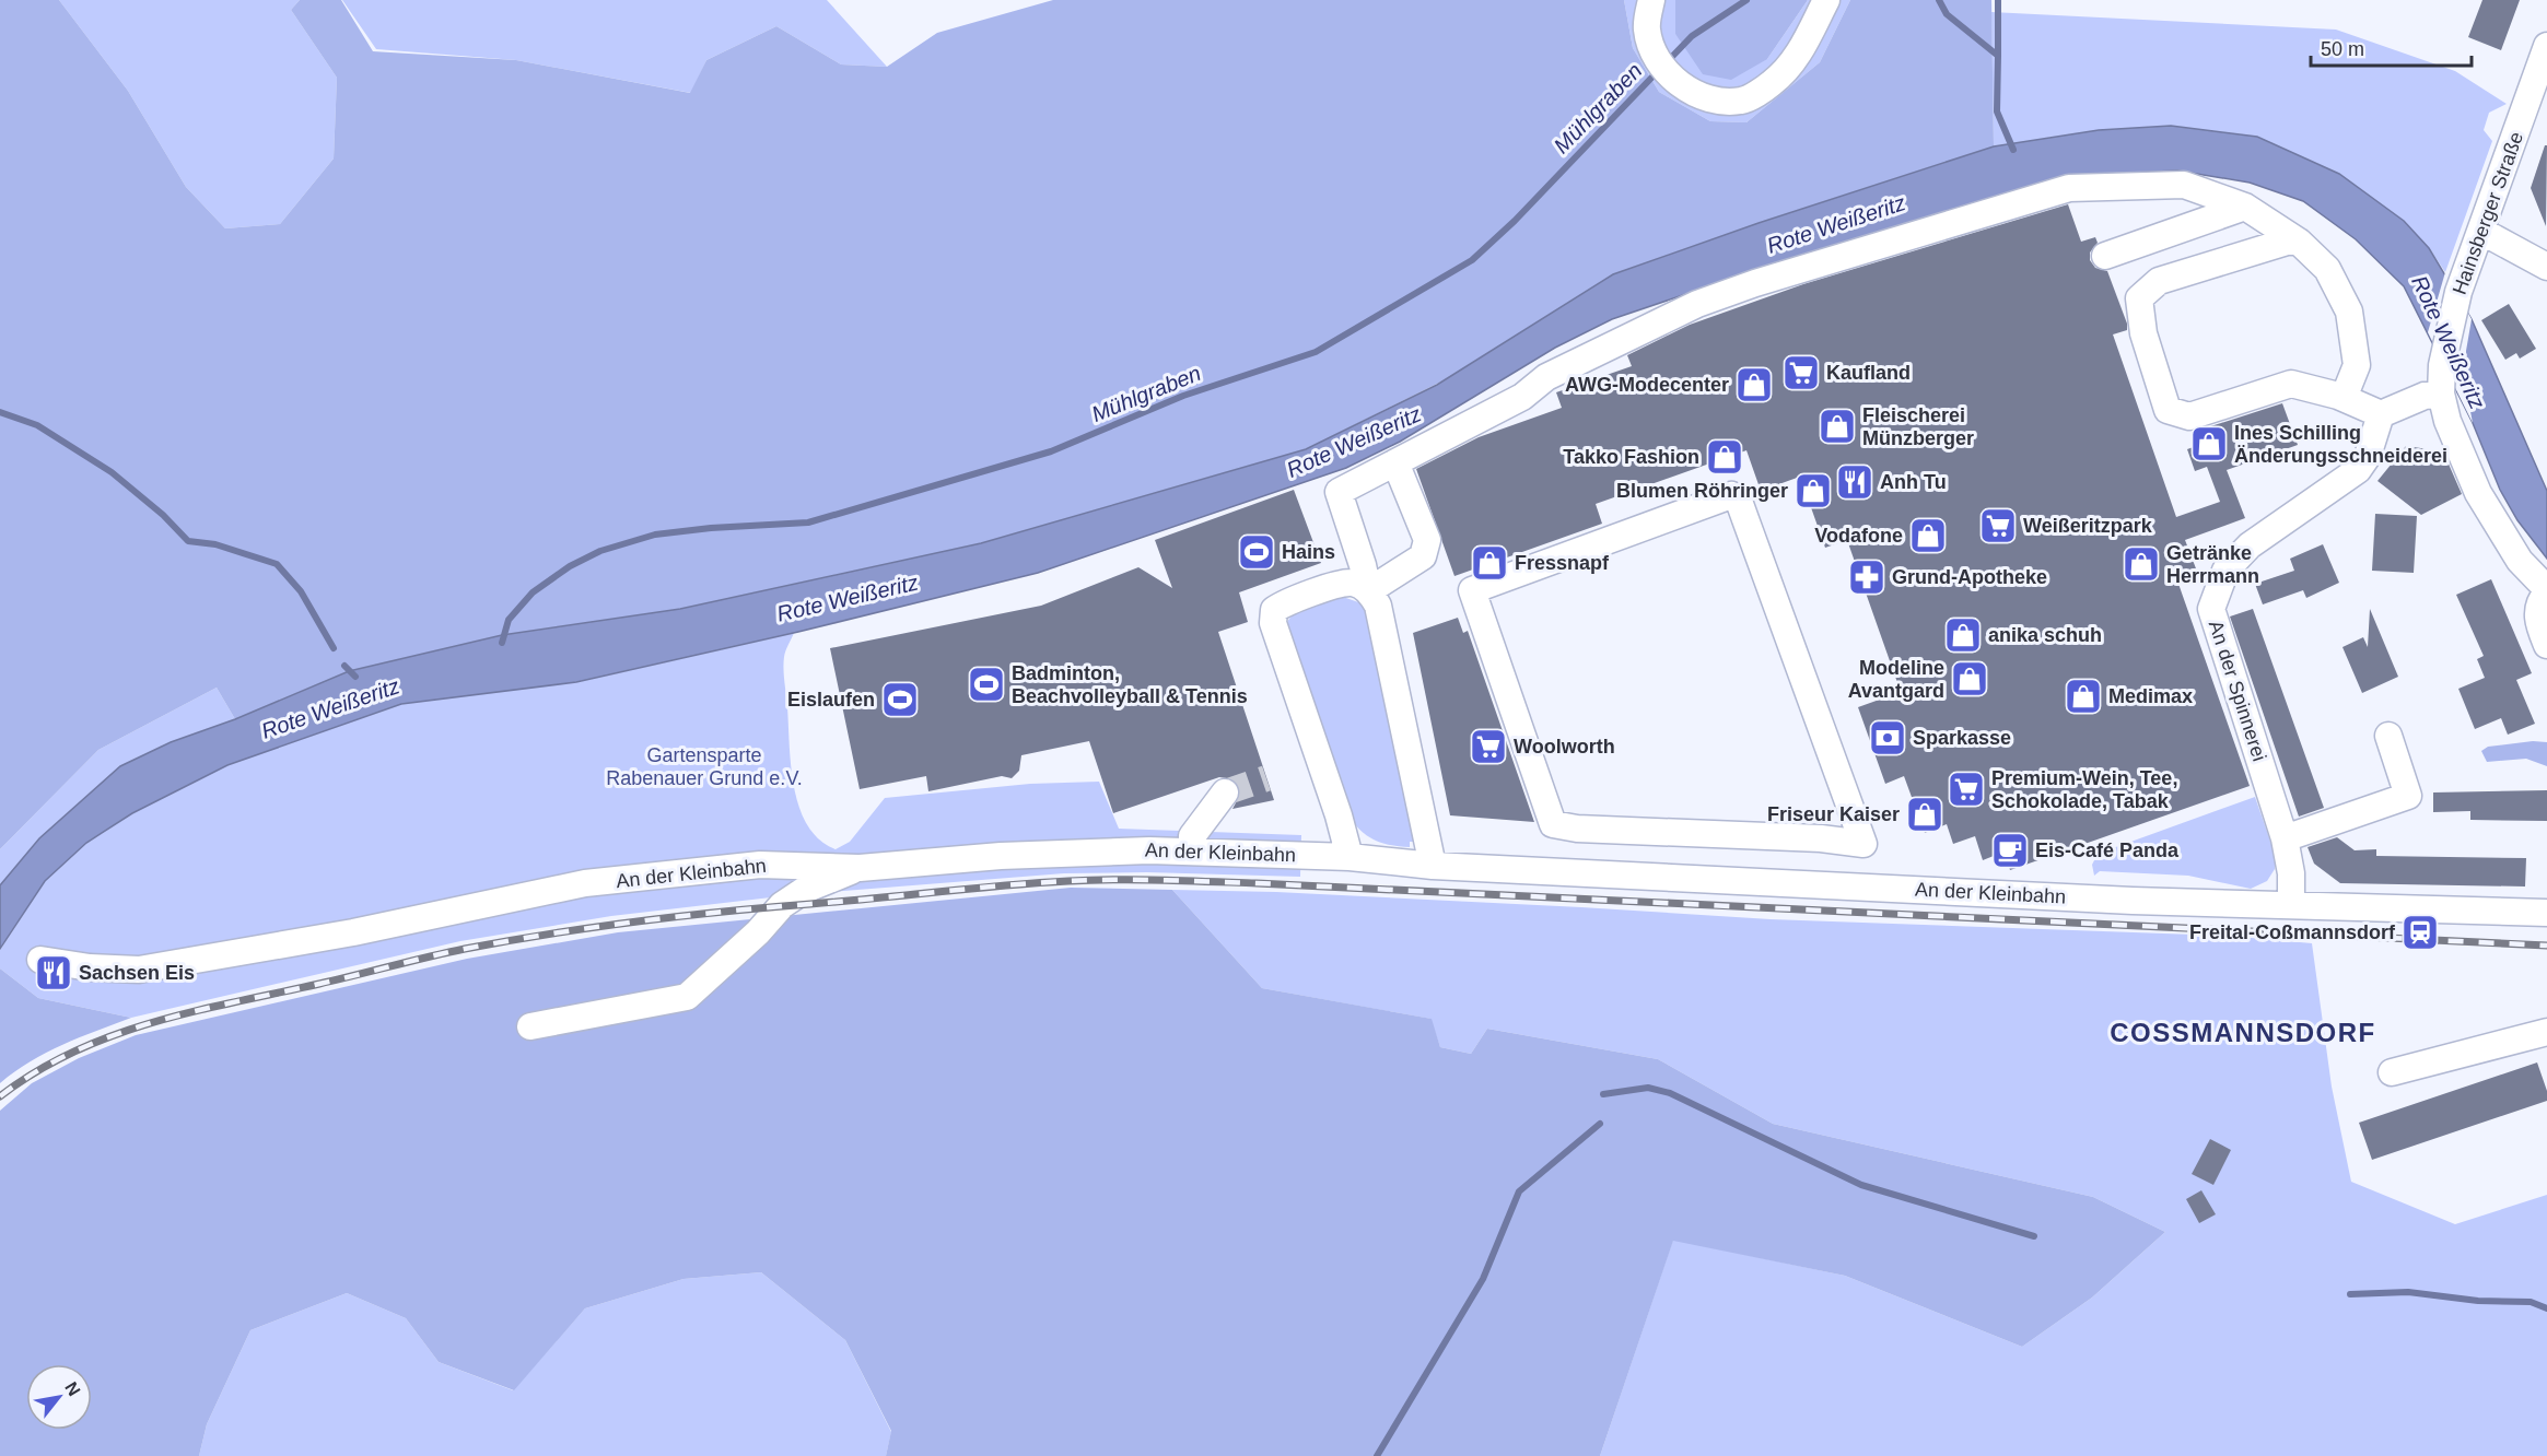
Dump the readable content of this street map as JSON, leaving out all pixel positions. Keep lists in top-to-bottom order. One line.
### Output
{"streets":{"street":["Hainsberger Straße","An der Spinnerei","An der Kleinbahn"]},"crossings":[["An der Spinnerei","An der Kleinbahn"]],"districts":["COSSMANNSDORF"],"water":["Mühlgraben","Rote Weißeritz"],"parks":["Gartensparte Rabenauer Grund e.V."],"places":{"supermarket":["Kaufland","Weißeritzpark","Woolworth","Premium-Wein, Tee, Schokolade, Tabak"],"shop":["AWG-Modecenter","Fleischerei Münzberger","Ines Schilling Änderungsschneiderei","Takko Fashion","Blumen Röhringer","Vodafone","Fressnapf","Getränke Herrmann","anika schuh","Modeline Avantgard","Medimax","Friseur Kaiser"],"restaurant":["Anh Tu","Sachsen Eis"],"sports":["Hains","Badminton, Beachvolleyball & Tennis","Eislaufen"],"pharmacy":["Grund-Apotheke"],"bank":["Sparkasse"],"cafe":["Eis-Café Panda"],"station":["Freital-Coßmannsdorf"]},"scale_bar":"50 m","north":"top right"}
